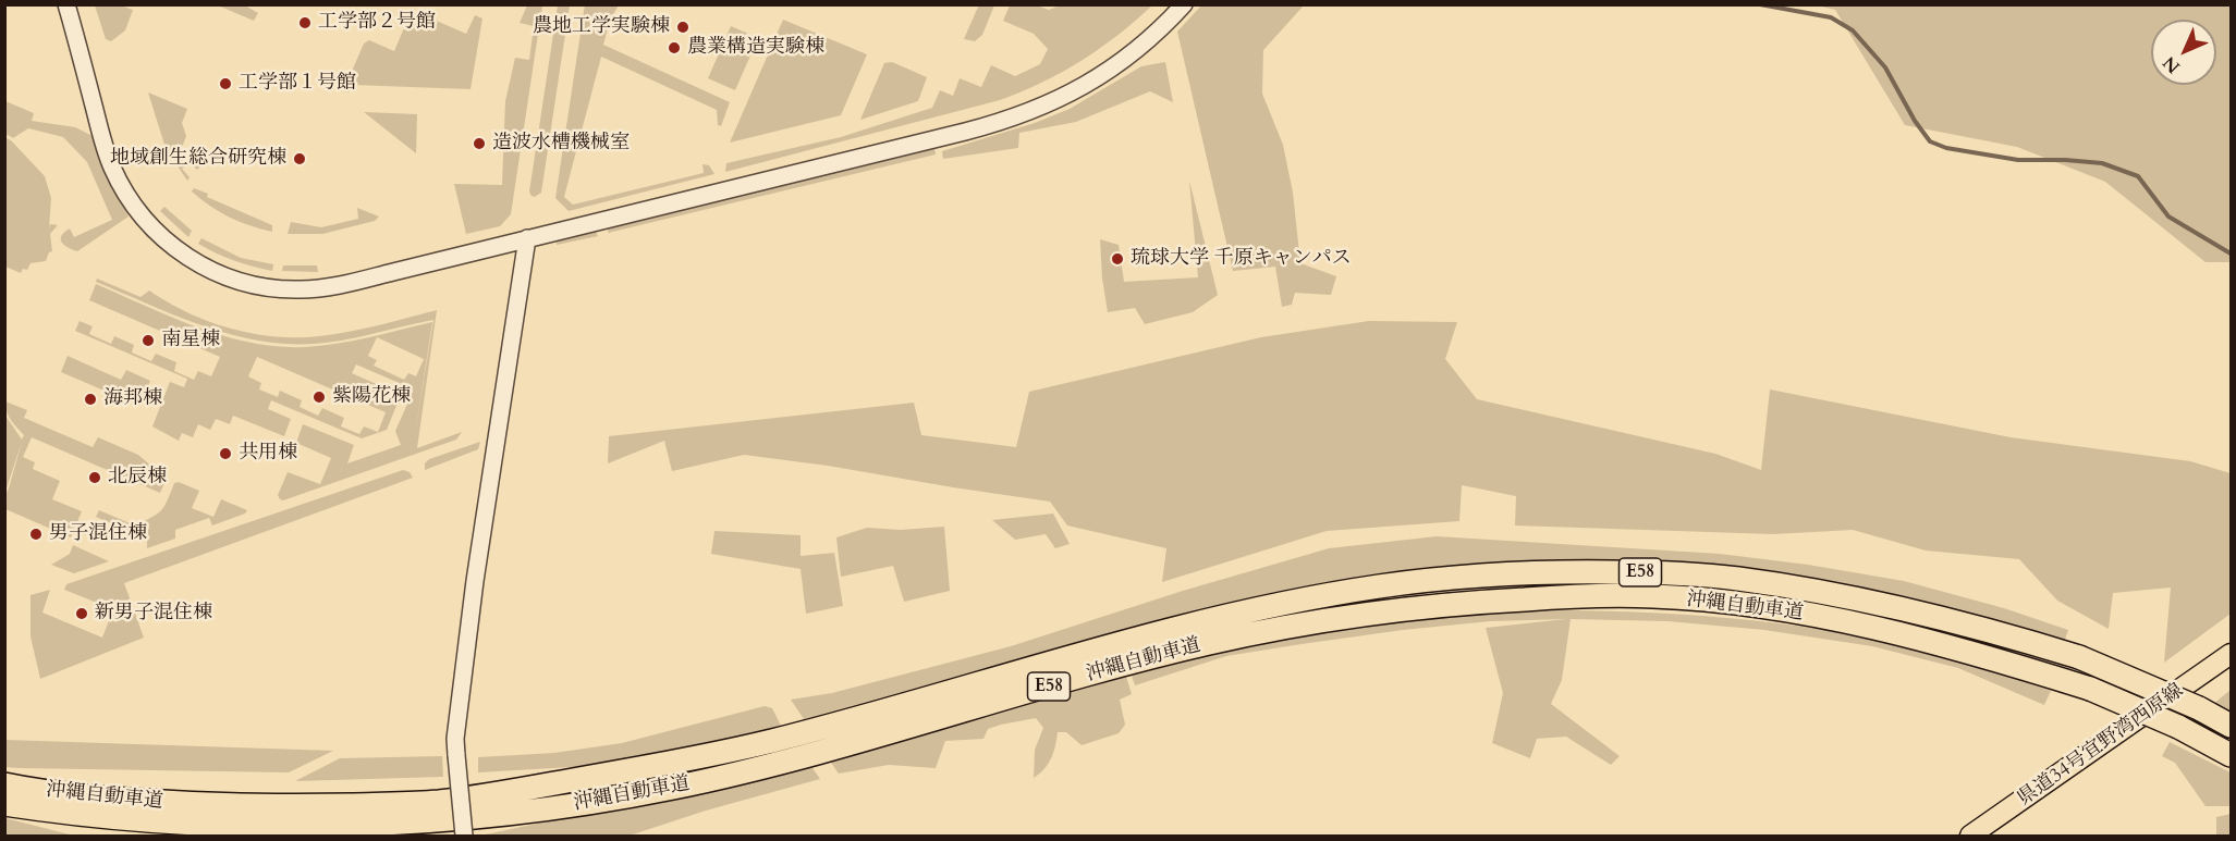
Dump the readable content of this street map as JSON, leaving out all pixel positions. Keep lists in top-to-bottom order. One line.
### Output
{"streets":{"highway":["E58","沖縄自動車道"],"main road":["県道34号宜野湾西原線"]},"places":["工学部２号館","農地工学実験棟","農業構造実験棟","工学部１号館","造波水槽機械室","地域創生総合研究棟","琉球大学 千原キャンパス","南星棟","紫陽花棟","海邦棟","共用棟","北辰棟","男子混住棟","新男子混住棟"],"north":"bottom left"}
